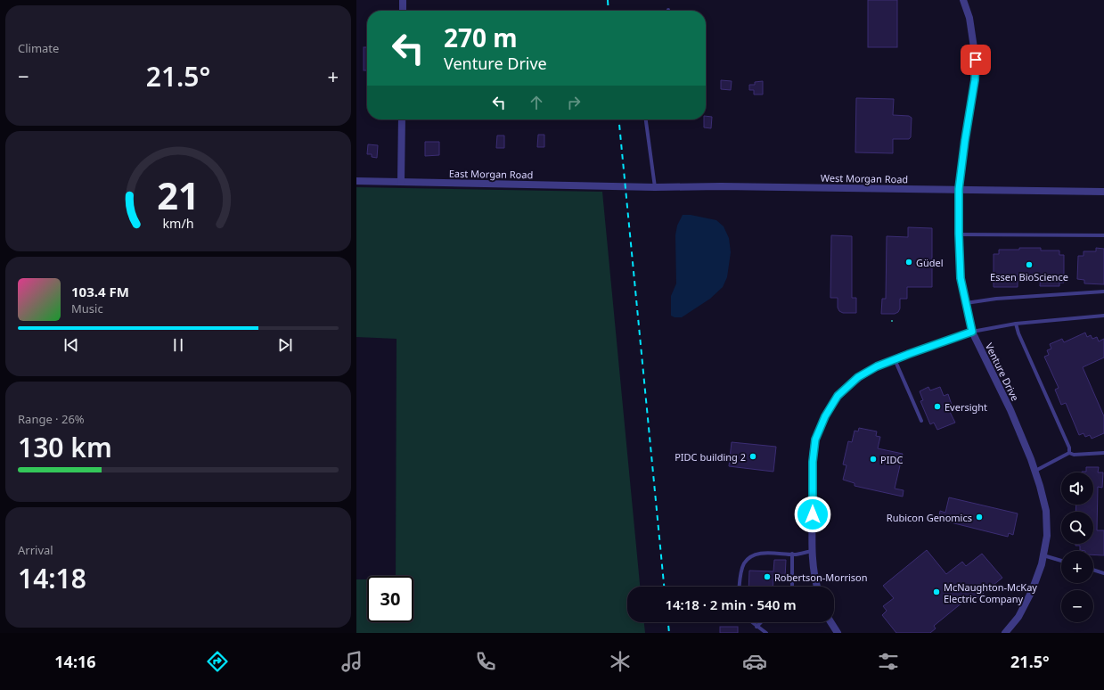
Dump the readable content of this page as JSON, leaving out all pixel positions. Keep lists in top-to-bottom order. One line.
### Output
{"streets":{"street":["East Morgan Road","West Morgan Road","Venture Drive"]},"crossings":[["East Morgan Road","West Morgan Road"],["West Morgan Road","Venture Drive"]],"places":["Güdel","Essen BioScience","Eversight","PIDC building 2","PIDC","Rubicon Genomics","Robertson-Morrison","McNaughton-McKay Electric Company"],"page":{"tile":["Climate",["Range · 26%","130 km"],["Arrival","14:18"]],"turn":["270 m","Venture Drive"],"heat":["−","21.5°","+"],"song":["103.4 FM","Music"],"map_buttons":["+","−"],"limit":"30","trip":"14:18 · 2 min · 540 m","tabs":["14:16","21.5°"],"gauge":["21","km/h"]}}
